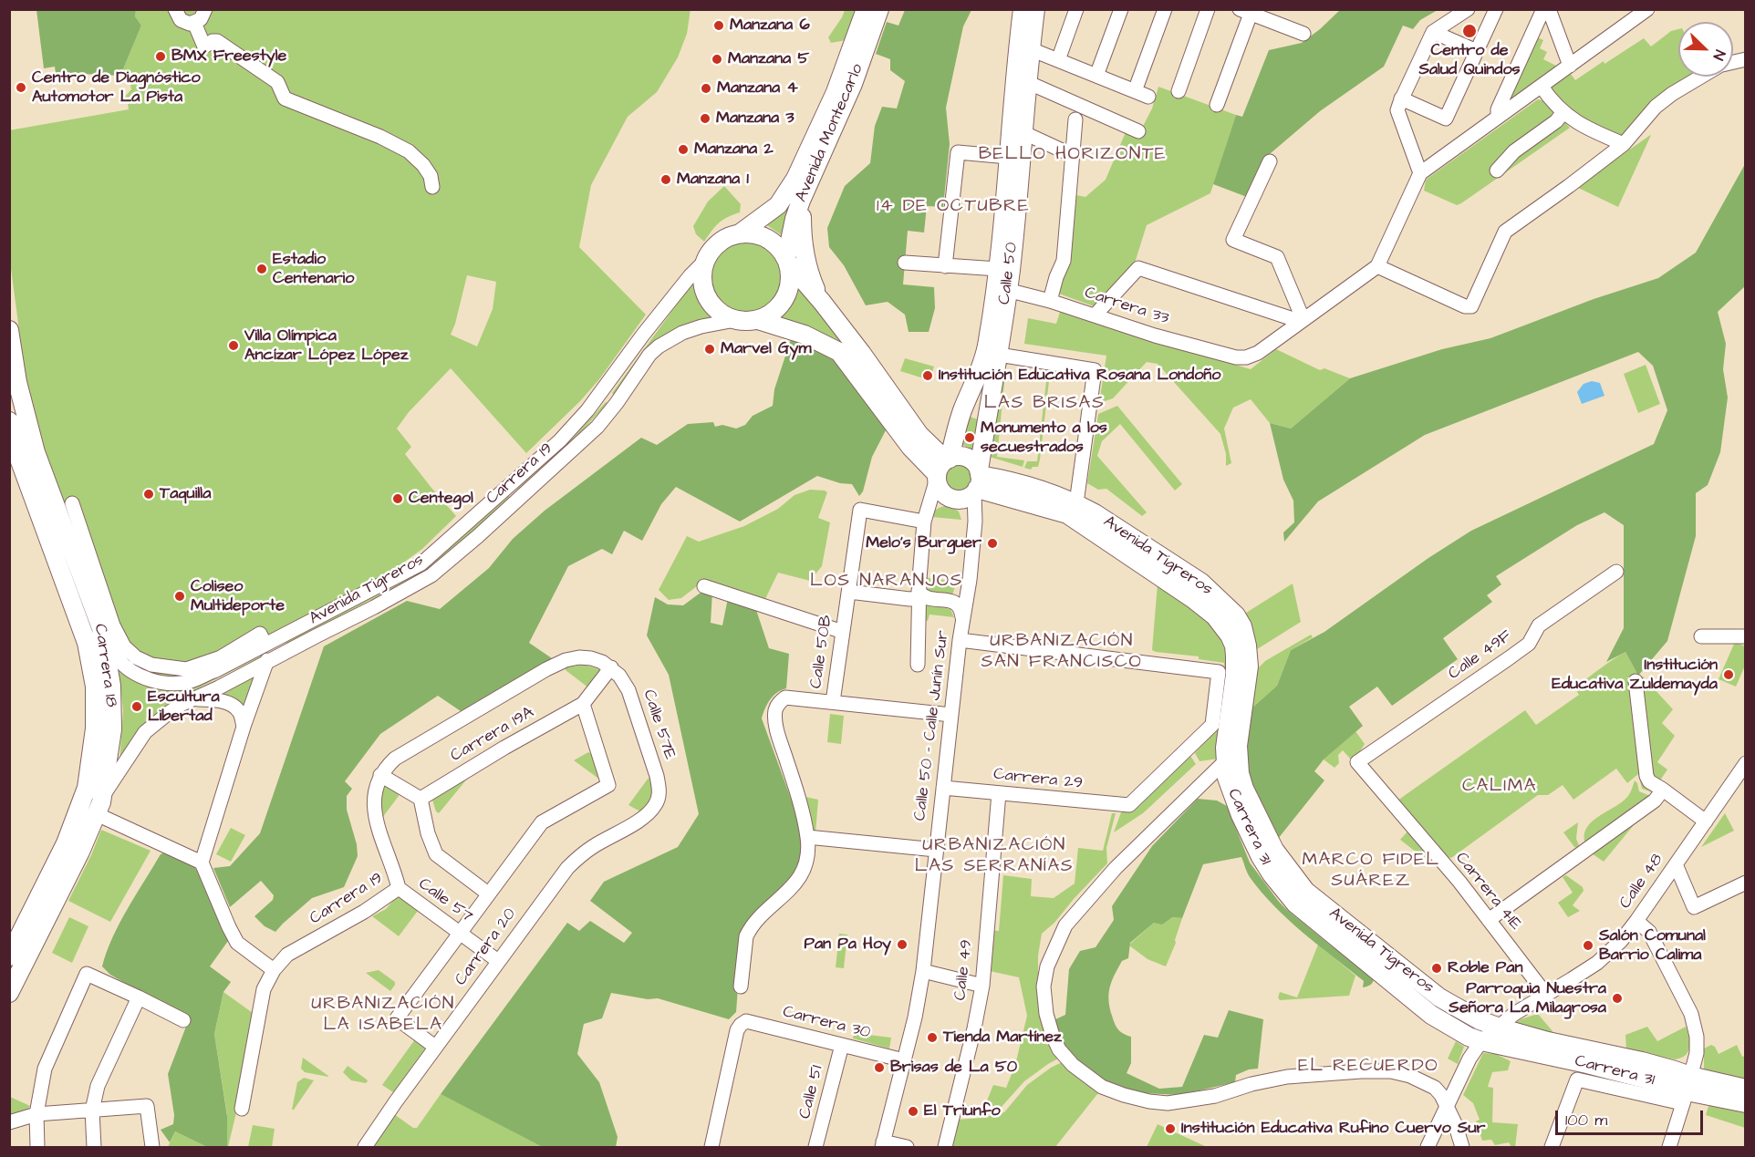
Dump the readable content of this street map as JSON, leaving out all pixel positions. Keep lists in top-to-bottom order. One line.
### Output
{"streets":{"main road":["Avenida Montecarlo","Calle 50","Avenida Tigreros","Carrera 18","Carrera 31"],"street":["Carrera 33","Carrera 19","Calle 50B","Calle 49F","Calle 57E","Calle 50 - Calle Junín Sur","Carrera 19A","Carrera 29","Calle 48","Carrera 41E","Calle 57","Carrera 20","Calle 49","Carrera 30","Calle 51"]},"crossings":[["Avenida Montecarlo","Carrera 19"],["Avenida Montecarlo","Avenida Tigreros"],["Calle 50","Carrera 33"],["Calle 50","Avenida Tigreros"],["Calle 50","Calle 50 - Calle Junín Sur"],["Calle 50","Carrera 31"],["Carrera 19","Avenida Tigreros"],["Carrera 19","Carrera 18"],["Carrera 19","Calle 57"],["Avenida Tigreros","Carrera 18"],["Avenida Tigreros","Carrera 31"],["Avenida Tigreros","Calle 48"],["Calle 49F","Carrera 41E"],["Calle 57E","Carrera 20"],["Calle 50 - Calle Junín Sur","Carrera 29"],["Calle 50 - Calle Junín Sur","Carrera 30"],["Carrera 29","Calle 49"],["Carrera 31","Calle 48"],["Calle 48","Carrera 41E"],["Calle 57","Carrera 20"],["Carrera 30","Calle 51"]],"districts":["BELLO HORIZONTE","14 DE OCTUBRE","LAS BRISAS","LOS NARANJOS","URBANIZACIÓN SAN FRANCISCO","CALIMA","URBANIZACIÓN LAS SERRANÍAS","MARCO FIDEL SUÁREZ","URBANIZACIÓN LA ISABELA","EL RECUERDO"],"places":["Manzana 6","Centro de Salud Quindos","BMX Freestyle","Manzana 5","Centro de Diagnóstico Automotor La Pista","Manzana 4","Manzana 3","Manzana 2","Manzana 1","Estadio Centenario","Villa Olímpica Ancízar López López","Marvel Gym","Institución Educativa Rosana Londoño","Monumento a los secuestrados","Taquilla","Centegol","Melo's Burguer","Coliseo Multideporte","Institución Educativa Zuldemayda","Escultura Libertad","Pan Pa Hoy","Salón Comunal Barrio Calima","Roble Pan","Parroquia Nuestra Señora La Milagrosa","Tienda Martínez","Brisas de La 50","El Triunfo","Institución Educativa Rufino Cuervo Sur"],"scale_bar":"100 m","north":"bottom right"}
